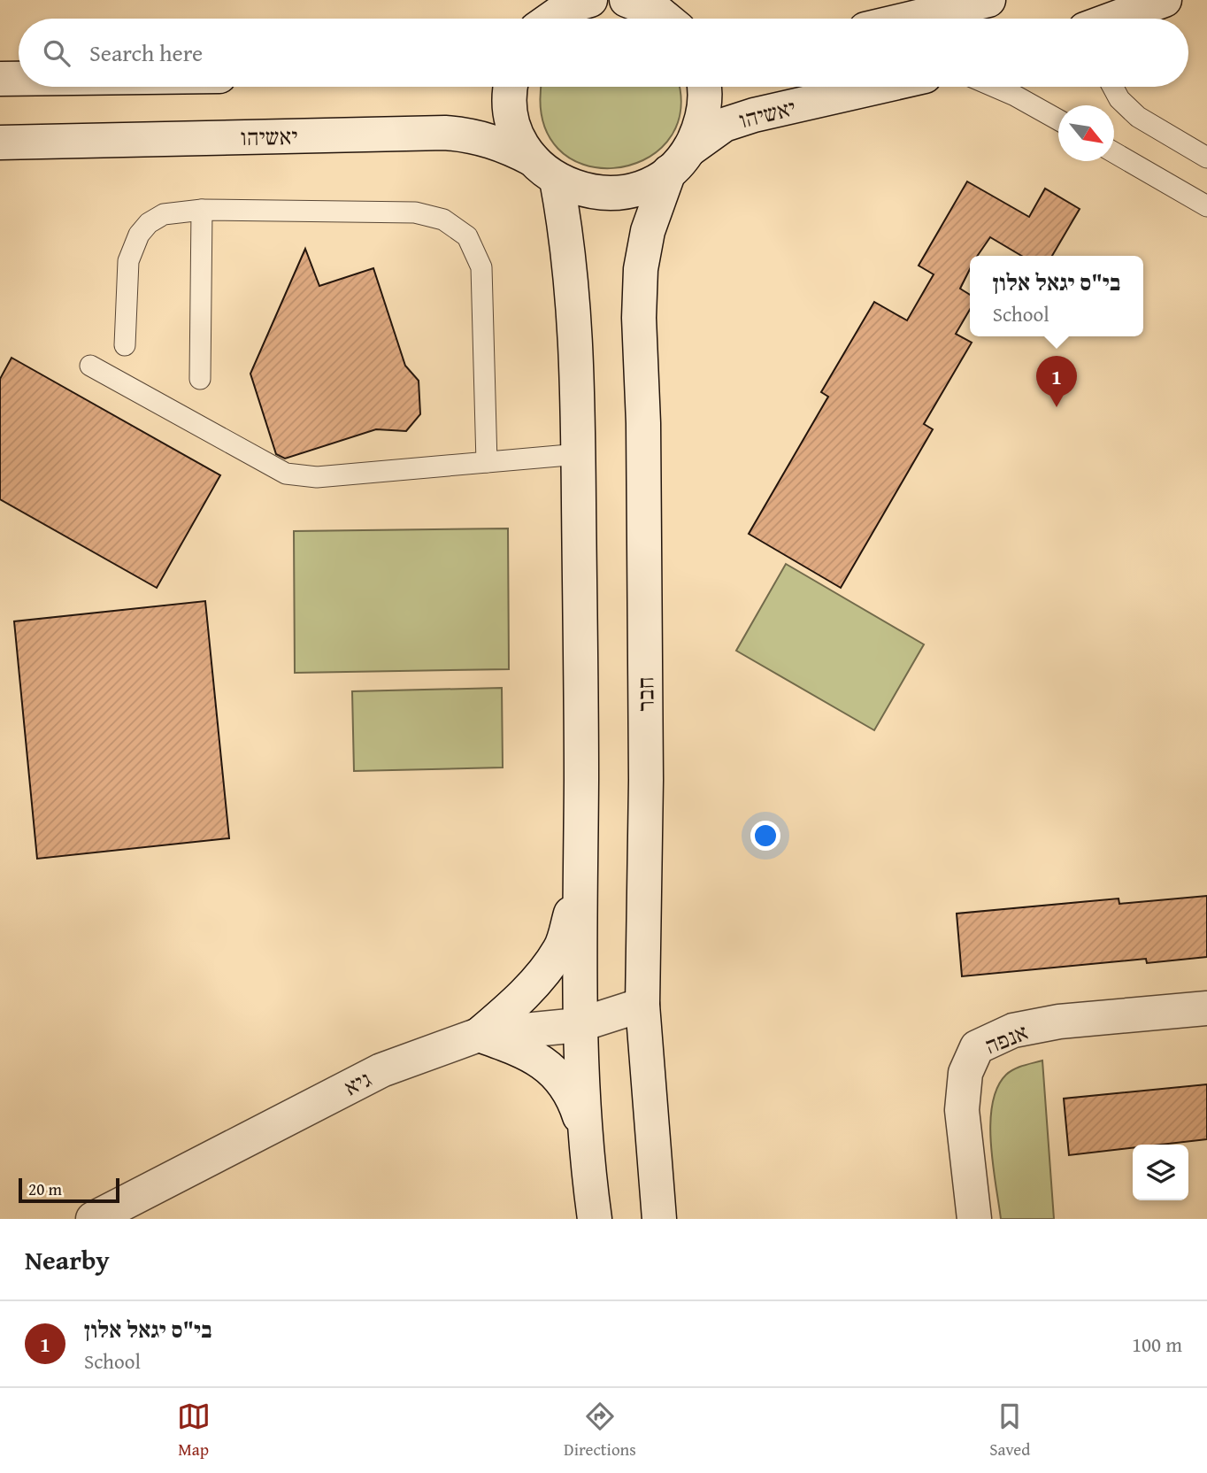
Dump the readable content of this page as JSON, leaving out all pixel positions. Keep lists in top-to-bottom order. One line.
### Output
{"streets":{"street":["יאשיהו","חבר","אנפה","גיא"]},"crossings":[["יאשיהו","חבר"],["חבר","גיא"]],"scale_bar":"20 m","north":"bottom right","page":{"search":"Search here","popup":["בי\"ס יגאל אלון","School"],"pins":"1","scale":"20 m","heading":"Nearby","list":[{"mark":"1","name":"בי\"ס יגאל אלון","note":"School","value":"100 m"}],"nav":["Map","Directions","Saved"]}}
